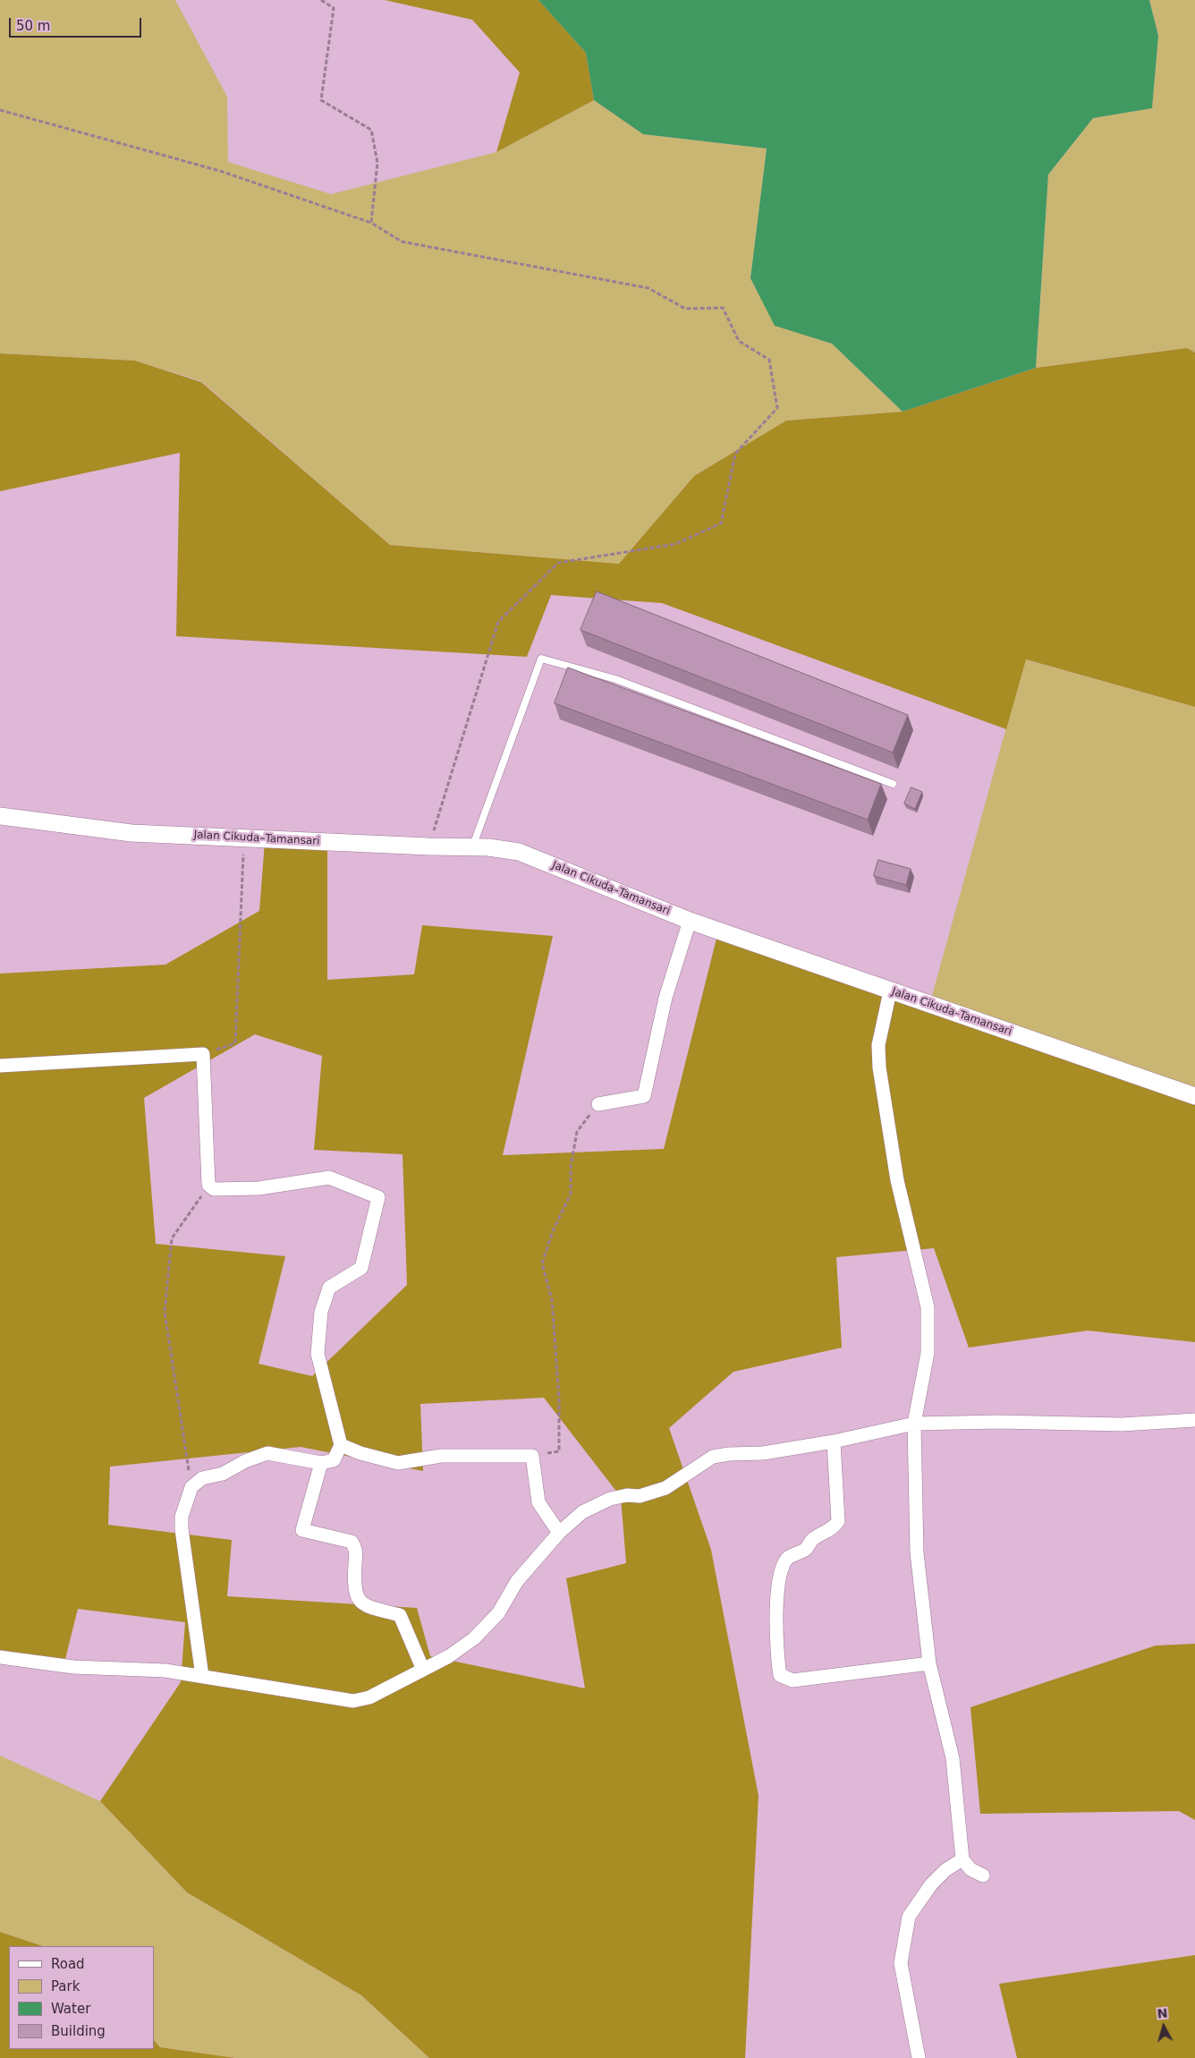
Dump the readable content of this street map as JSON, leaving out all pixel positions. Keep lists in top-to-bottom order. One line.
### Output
{"streets":{"street":["Jalan Cikuda–Tamansari"]},"legend":["Road","Park","Water","Building"],"scale_bar":"50 m","north":"top"}
